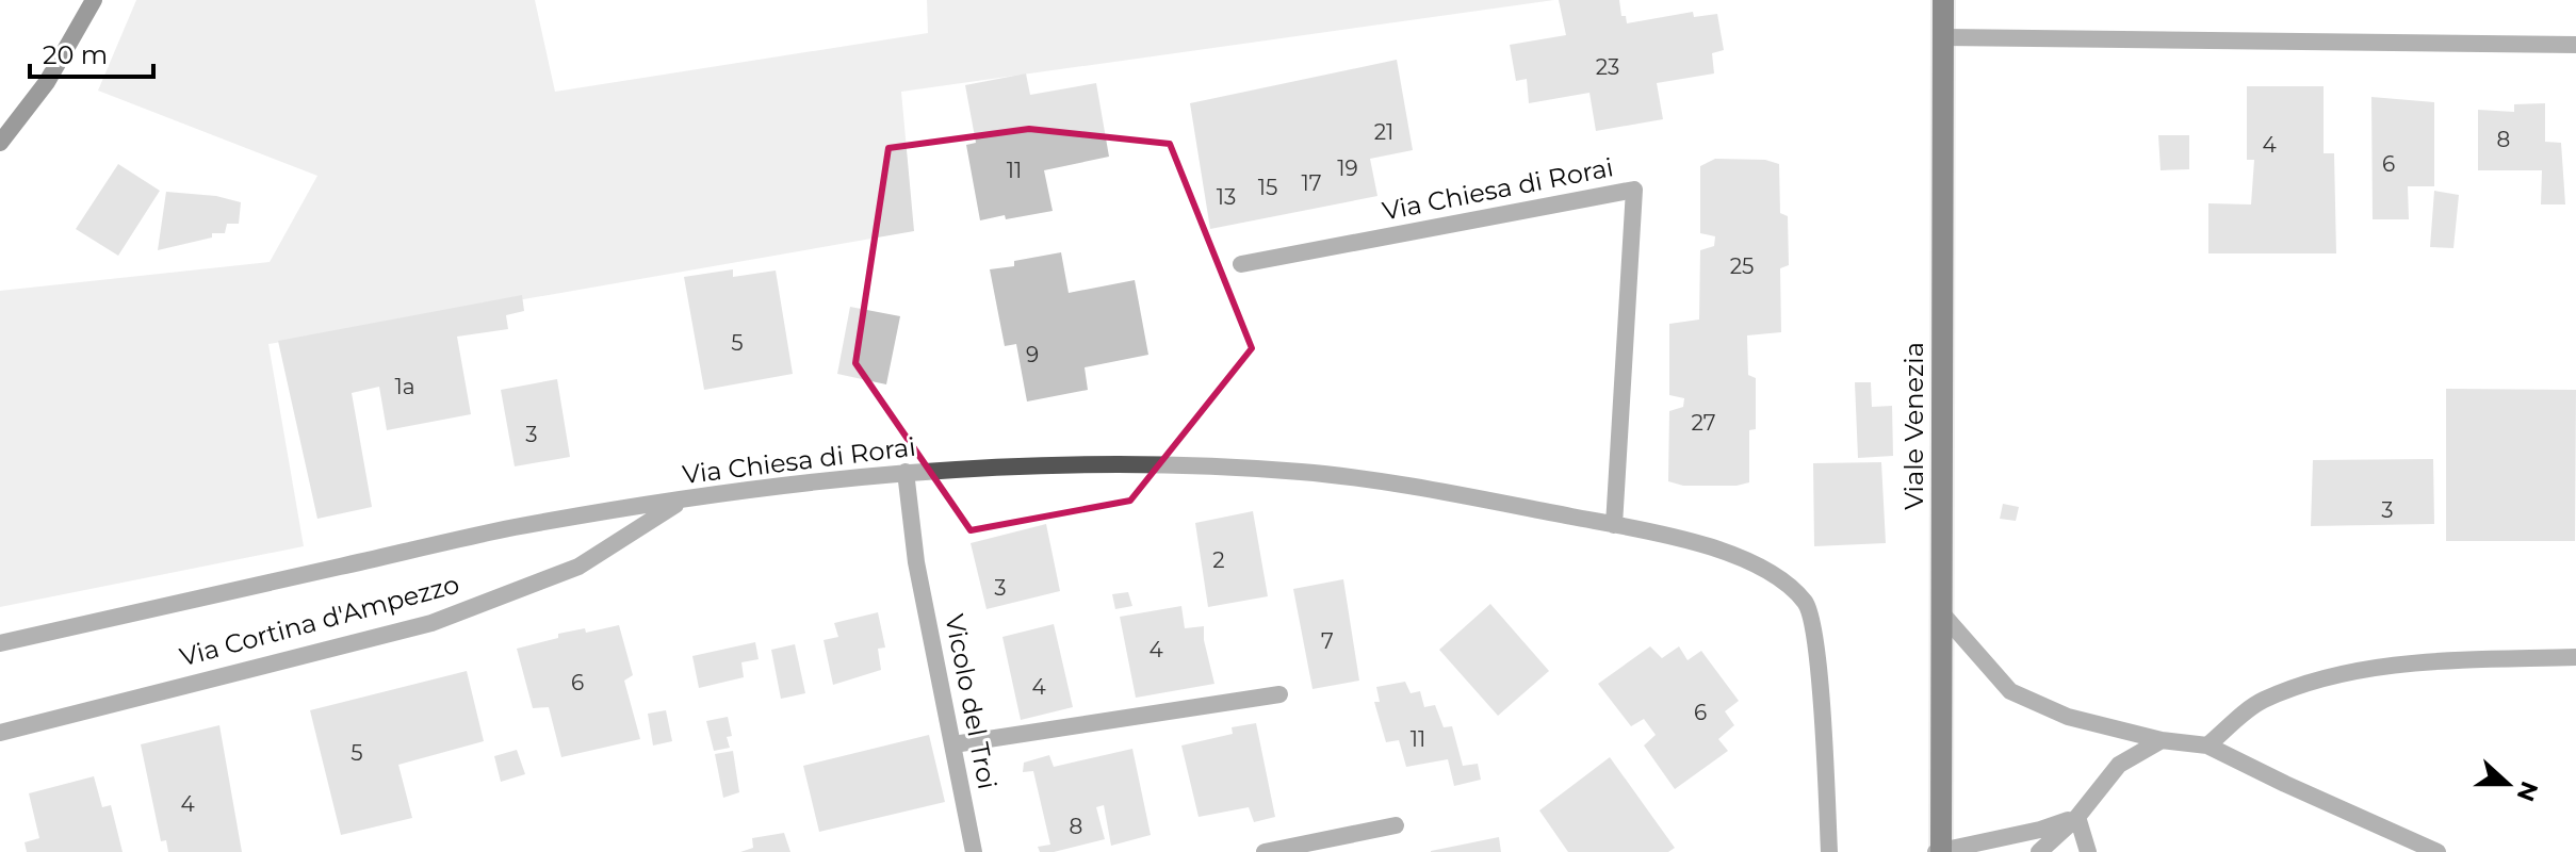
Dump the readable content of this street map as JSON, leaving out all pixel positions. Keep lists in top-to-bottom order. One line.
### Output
{"streets":{"main road":["Viale Venezia"],"street":["Via Chiesa di Rorai","Via Cortina d'Ampezzo","Vicolo del Troi"]},"crossings":[["Via Chiesa di Rorai","Via Cortina d'Ampezzo"],["Via Chiesa di Rorai","Vicolo del Troi"]],"house_numbers":["23","21","8","4","6","19","11","17","15","13","25","5","9","1a","27","3","3","2","3","7","4","6","4","6","11","5","4","8"],"scale_bar":"20 m","north":"right"}
